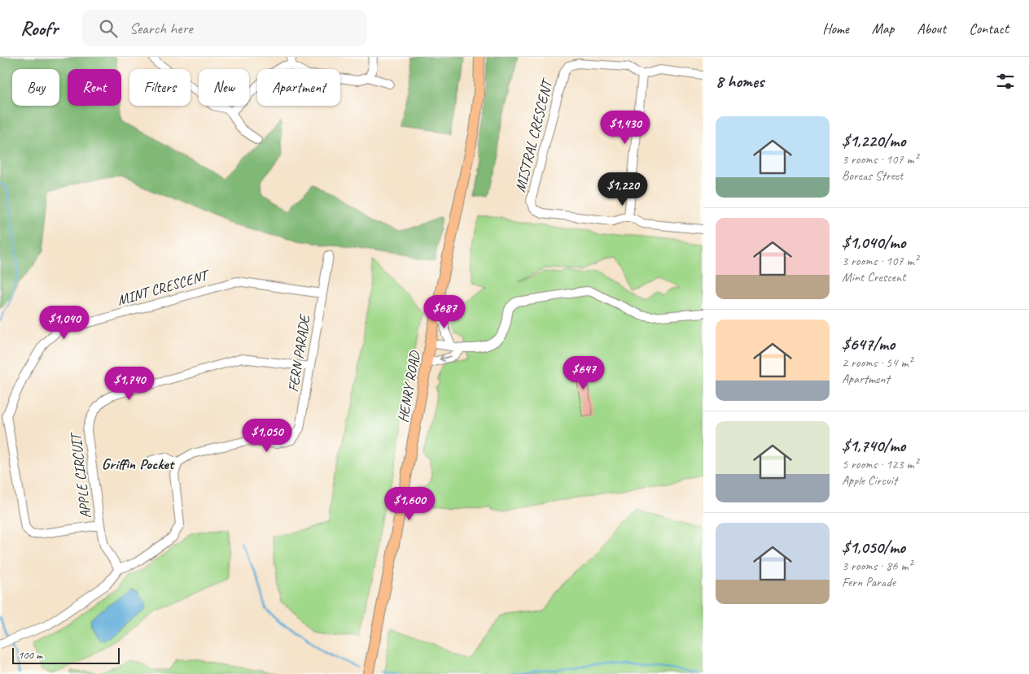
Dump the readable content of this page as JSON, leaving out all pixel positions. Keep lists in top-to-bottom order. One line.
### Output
{"streets":{"main road":["HENRY ROAD"],"street":["MISTRAL CRESCENT","MINT CRESCENT","FERN PARADE","APPLE CIRCUIT"]},"crossings":[["MINT CRESCENT","FERN PARADE"],["MINT CRESCENT","APPLE CIRCUIT"],["FERN PARADE","APPLE CIRCUIT"]],"districts":["Griffin Pocket"],"scale_bar":"100 m","page":{"header":"Roofr","search":"Search here","nav":["Home","Map","About","Contact"],"heading":"8 homes","chip":["Buy","Rent","Filters","New","Apartment"],"list":[{"name":"$1,220/mo","note":"3 rooms · 107 m² · Boreas Street"},{"name":"$1,040/mo","note":"3 rooms · 107 m² · Mint Crescent"},{"name":"$647/mo","note":"2 rooms · 54 m² · Apartment"},{"name":"$1,740/mo","note":"5 rooms · 123 m² · Apple Circuit"},{"name":"$1,050/mo","note":"3 rooms · 86 m² · Fern Parade"}],"price":["$1,430","$1,220","$687","$1,040","$647","$1,740","$1,050","$1,600"],"scale":"100 m"}}
